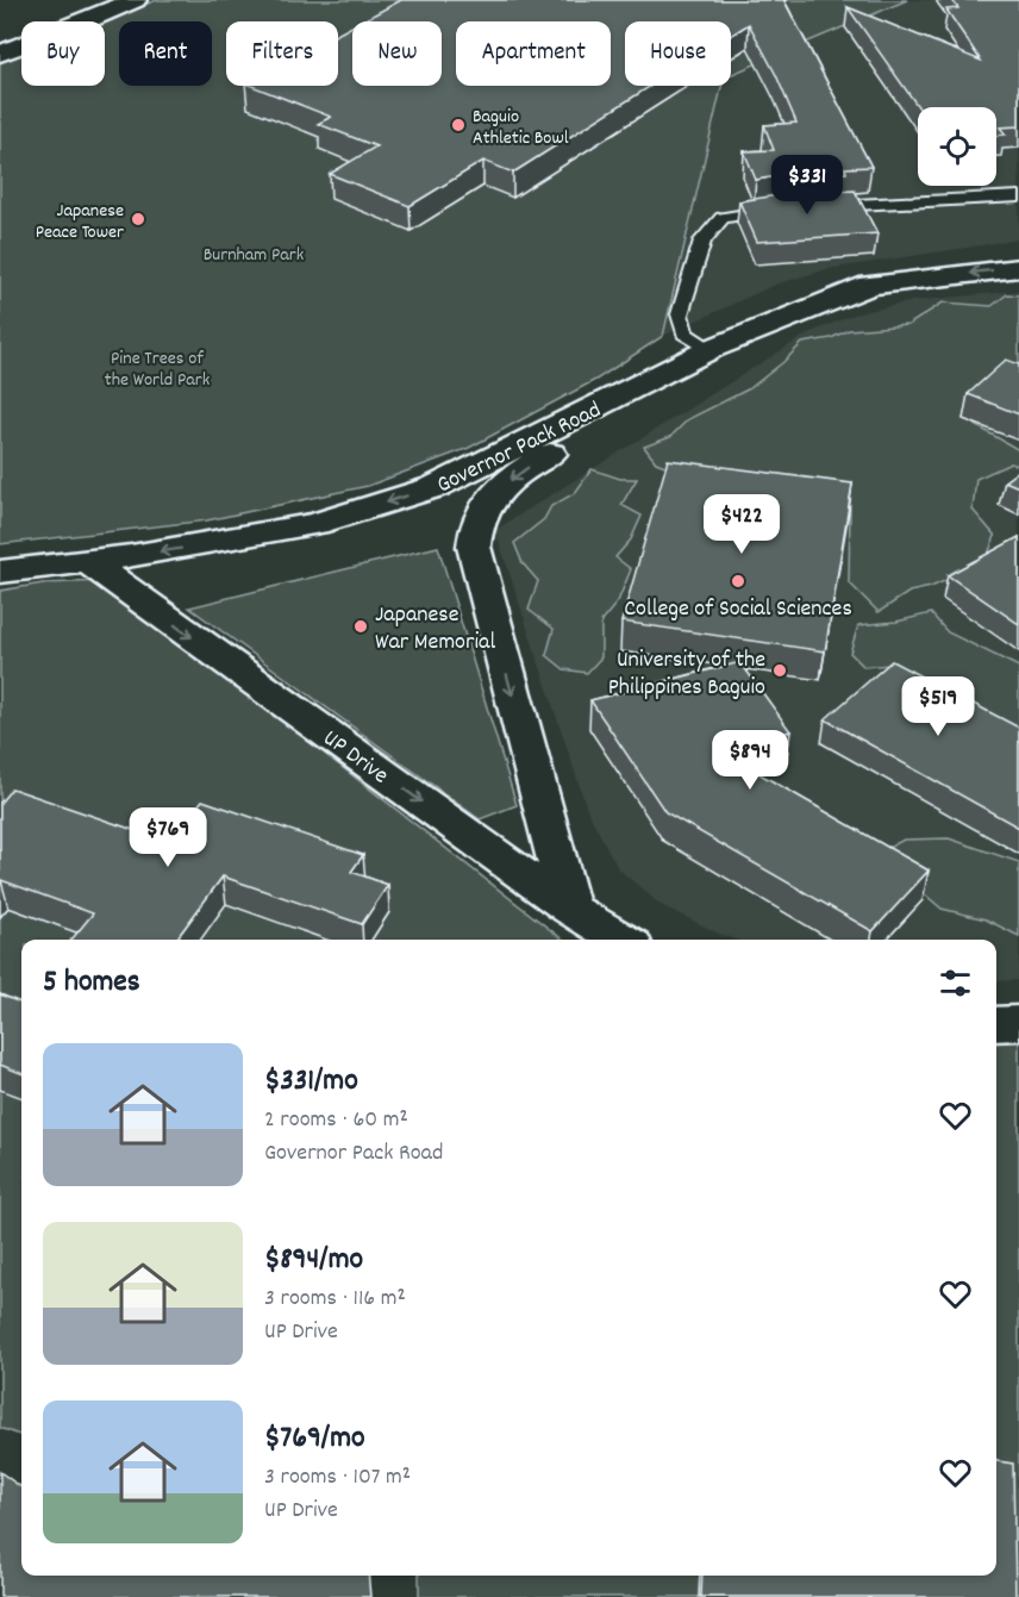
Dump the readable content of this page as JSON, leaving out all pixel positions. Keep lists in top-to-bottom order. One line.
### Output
{"streets":{"main road":["Governor Pack Road","UP Drive"]},"crossings":[["Governor Pack Road","UP Drive"]],"one_way":["Governor Pack Road","UP Drive"],"parks":["Burnham Park","Pine Trees of the World Park"],"places":["Baguio Athletic Bowl","Japanese Peace Tower","College of Social Sciences","Japanese War Memorial","University of the Philippines Baguio"],"page":{"chip":["Buy","Rent","Filters","New","Apartment","House"],"price":["$331","$422","$519","$894","$769"],"heading":"5 homes","list":[{"name":"$331/mo","note":"2 rooms · 60 m² · Governor Pack Road"},{"name":"$894/mo","note":"3 rooms · 116 m² · UP Drive"},{"name":"$769/mo","note":"3 rooms · 107 m² · UP Drive"}]}}
